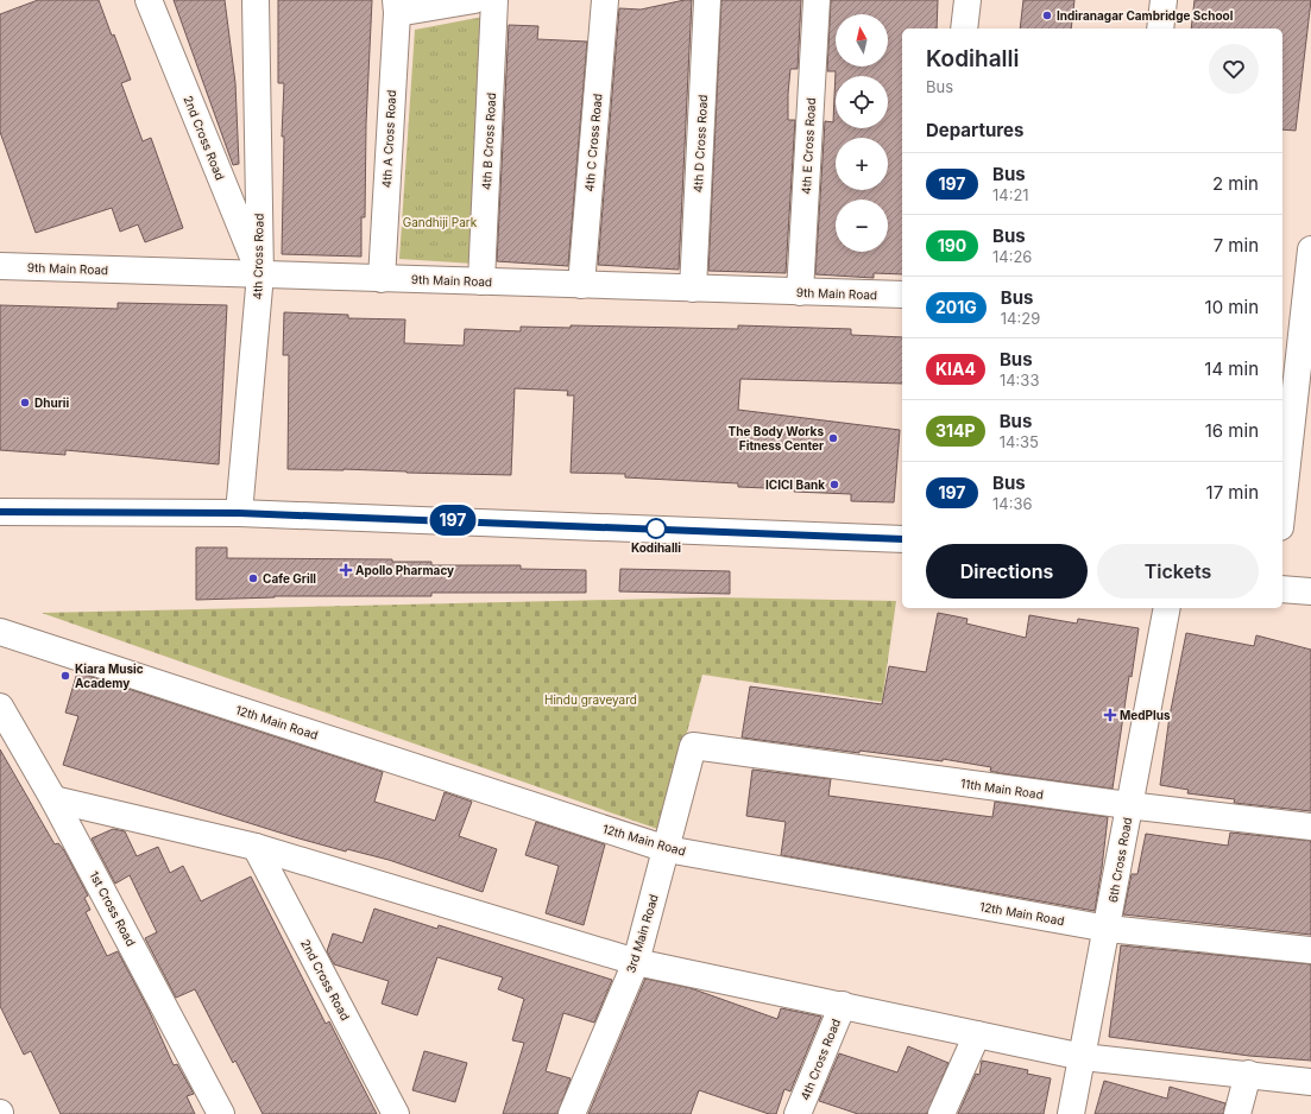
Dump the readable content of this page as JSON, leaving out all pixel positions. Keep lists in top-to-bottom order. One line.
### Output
{"streets":{"street":["2nd Cross Road","4th A Cross Road","4th B Cross Road","4th C Cross Road","4th D Cross Road","4th E Cross Road","4th Cross Road","9th Main Road","12th Main Road","11th Main Road","6th Cross Road","1st Cross Road","3rd Main Road"]},"crossings":[["2nd Cross Road","4th Cross Road"],["2nd Cross Road","9th Main Road"],["4th A Cross Road","9th Main Road"],["4th B Cross Road","9th Main Road"],["4th C Cross Road","9th Main Road"],["4th D Cross Road","9th Main Road"],["4th E Cross Road","9th Main Road"],["4th Cross Road","9th Main Road"],["12th Main Road","6th Cross Road"],["12th Main Road","3rd Main Road"],["11th Main Road","6th Cross Road"],["11th Main Road","3rd Main Road"]],"parks":["Gandhiji Park","Hindu graveyard"],"places":{"other":["Indiranagar Cambridge School","Dhurii","The Body Works Fitness Center","ICICI Bank","Kodihalli","Cafe Grill","Kiara Music Academy"],"health":["Apollo Pharmacy","MedPlus"]},"lines":["bus line 197"],"north":"top","page":{"on_map":"197","map_buttons":["+","−"],"heading":[["Kodihalli","Bus"],"Departures"],"list":[{"mark":"197","name":"Bus","note":"14:21","value":"2 min"},{"mark":"190","name":"Bus","note":"14:26","value":"7 min"},{"mark":"201G","name":"Bus","note":"14:29","value":"10 min"},{"mark":"KIA4","name":"Bus","note":"14:33","value":"14 min"},{"mark":"314P","name":"Bus","note":"14:35","value":"16 min"},{"mark":"197","name":"Bus","note":"14:36","value":"17 min"}],"buttons":["Directions","Tickets"]}}
